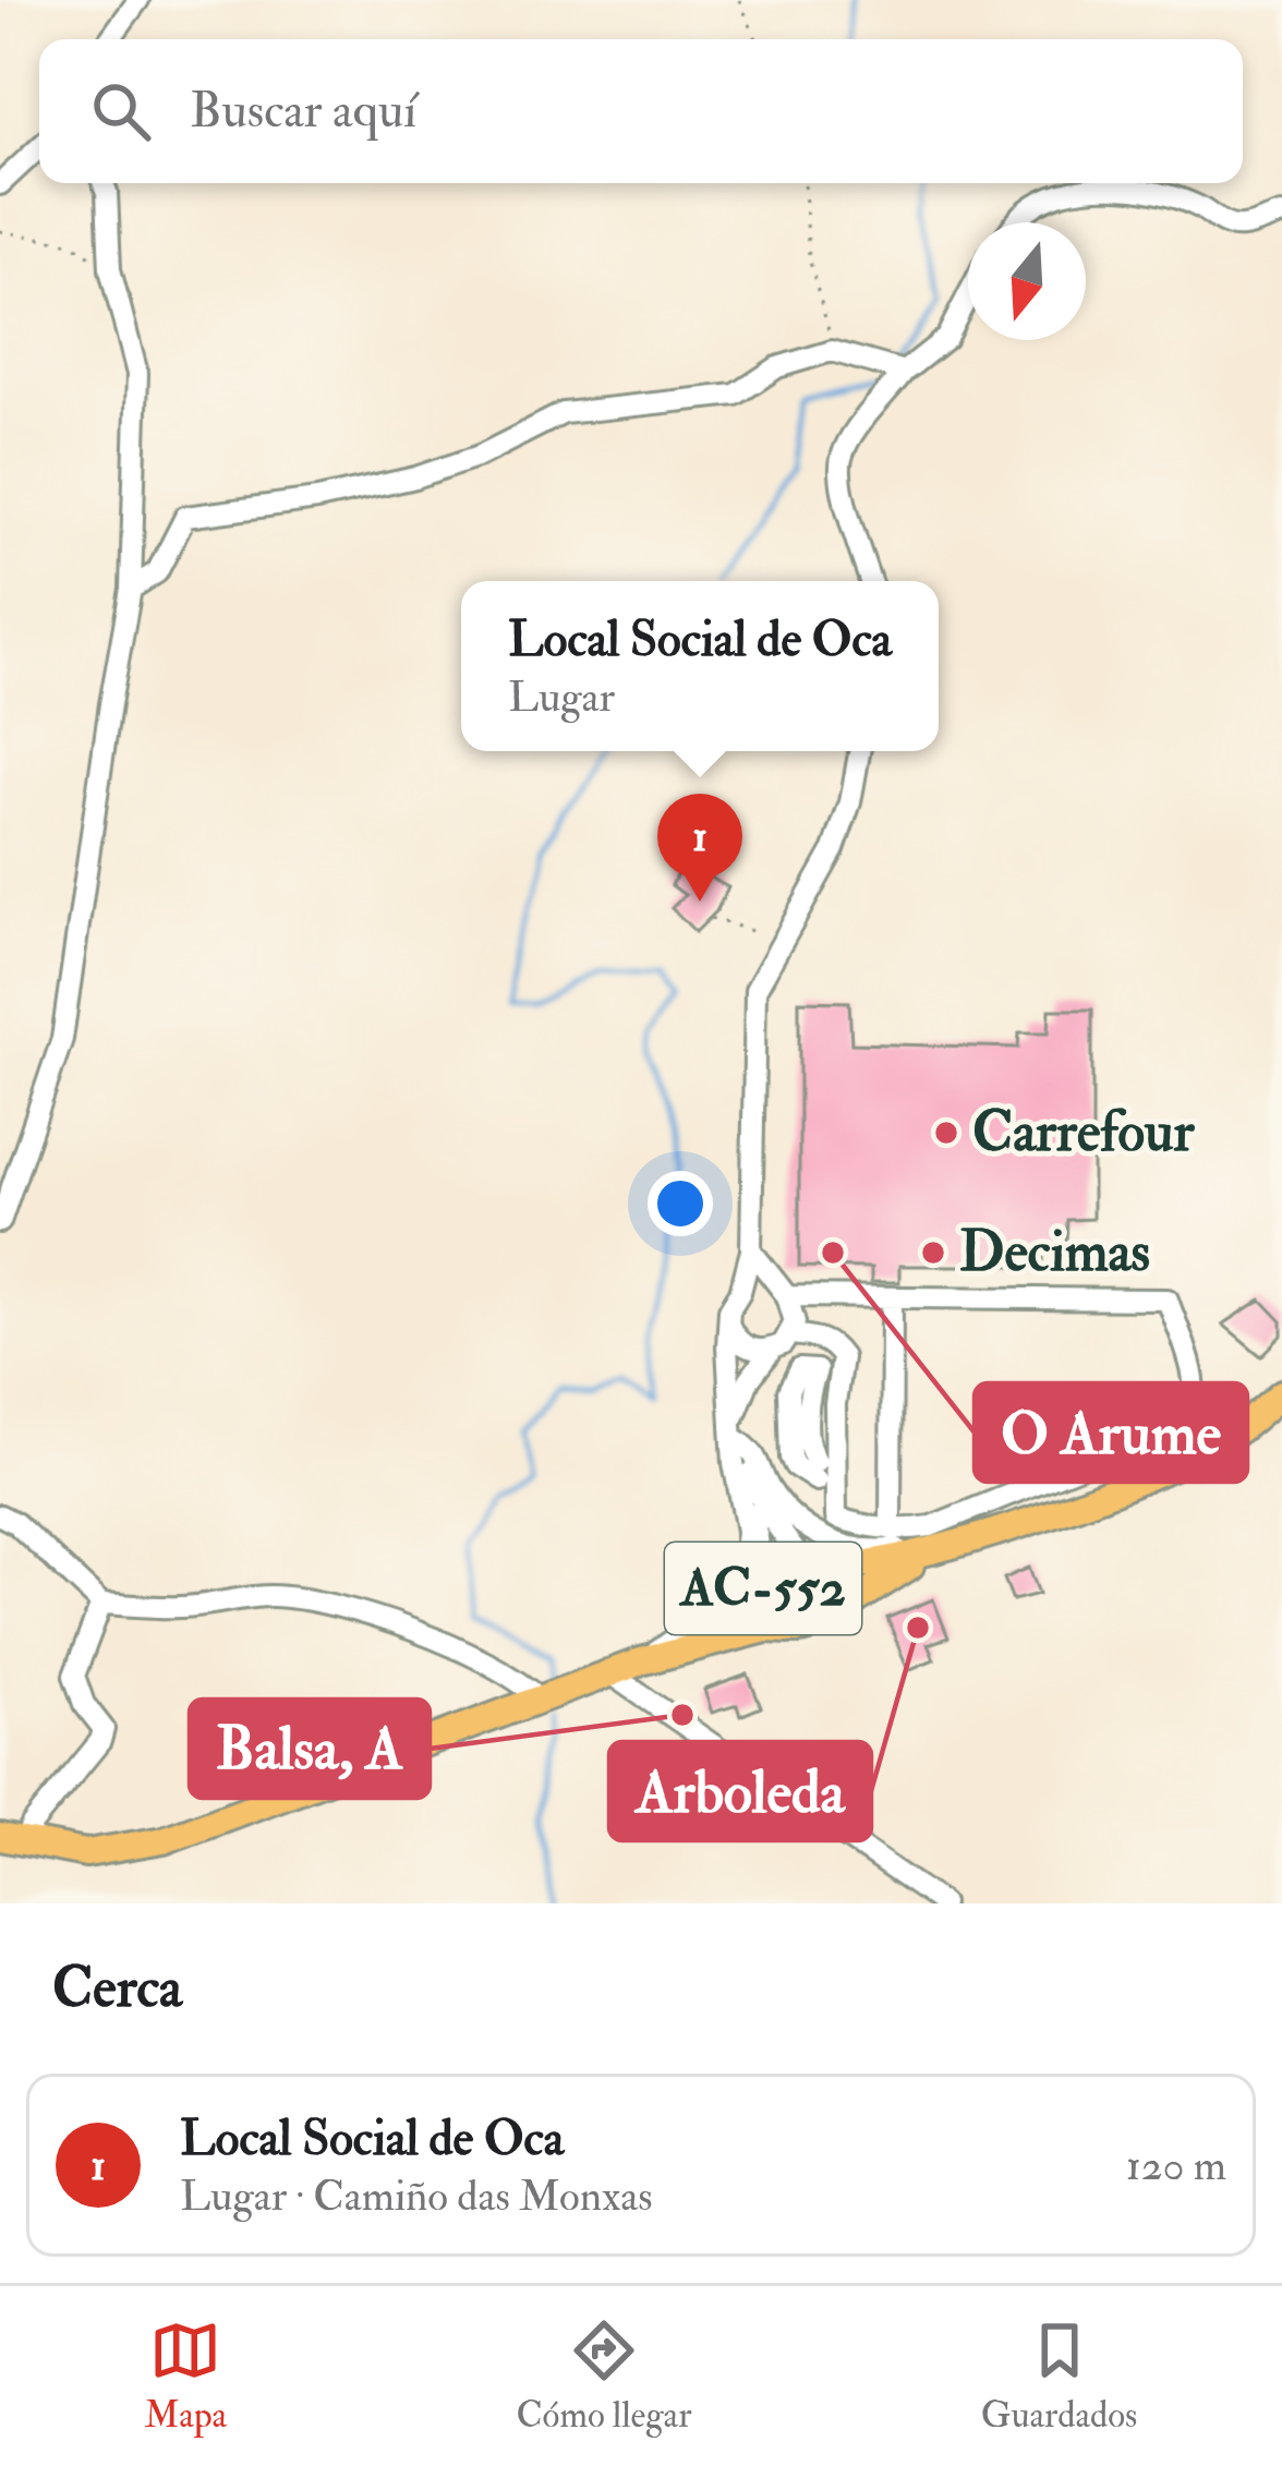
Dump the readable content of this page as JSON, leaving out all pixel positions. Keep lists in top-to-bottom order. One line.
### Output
{"streets":{"main road":["AC-552"]},"places":["Carrefour","O Arume","Decimas","Arboleda","Balsa, A"],"north":"bottom","page":{"search":"Buscar aquí","popup":["Local Social de Oca","Lugar"],"pins":"1","heading":"Cerca","list":[{"mark":"1","name":"Local Social de Oca","note":"Lugar · Camiño das Monxas","value":"120 m"}],"nav":["Mapa","Cómo llegar","Guardados"]}}
